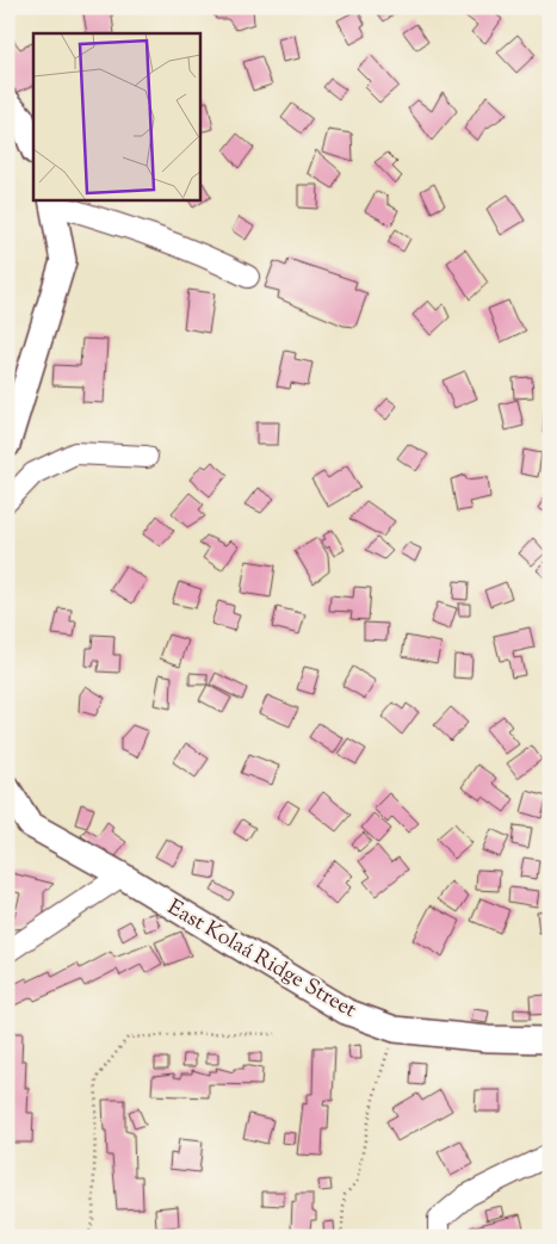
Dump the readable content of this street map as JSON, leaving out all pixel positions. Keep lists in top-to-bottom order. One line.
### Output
{"streets":{"street":["East Kolaá Ridge Street"]}}
